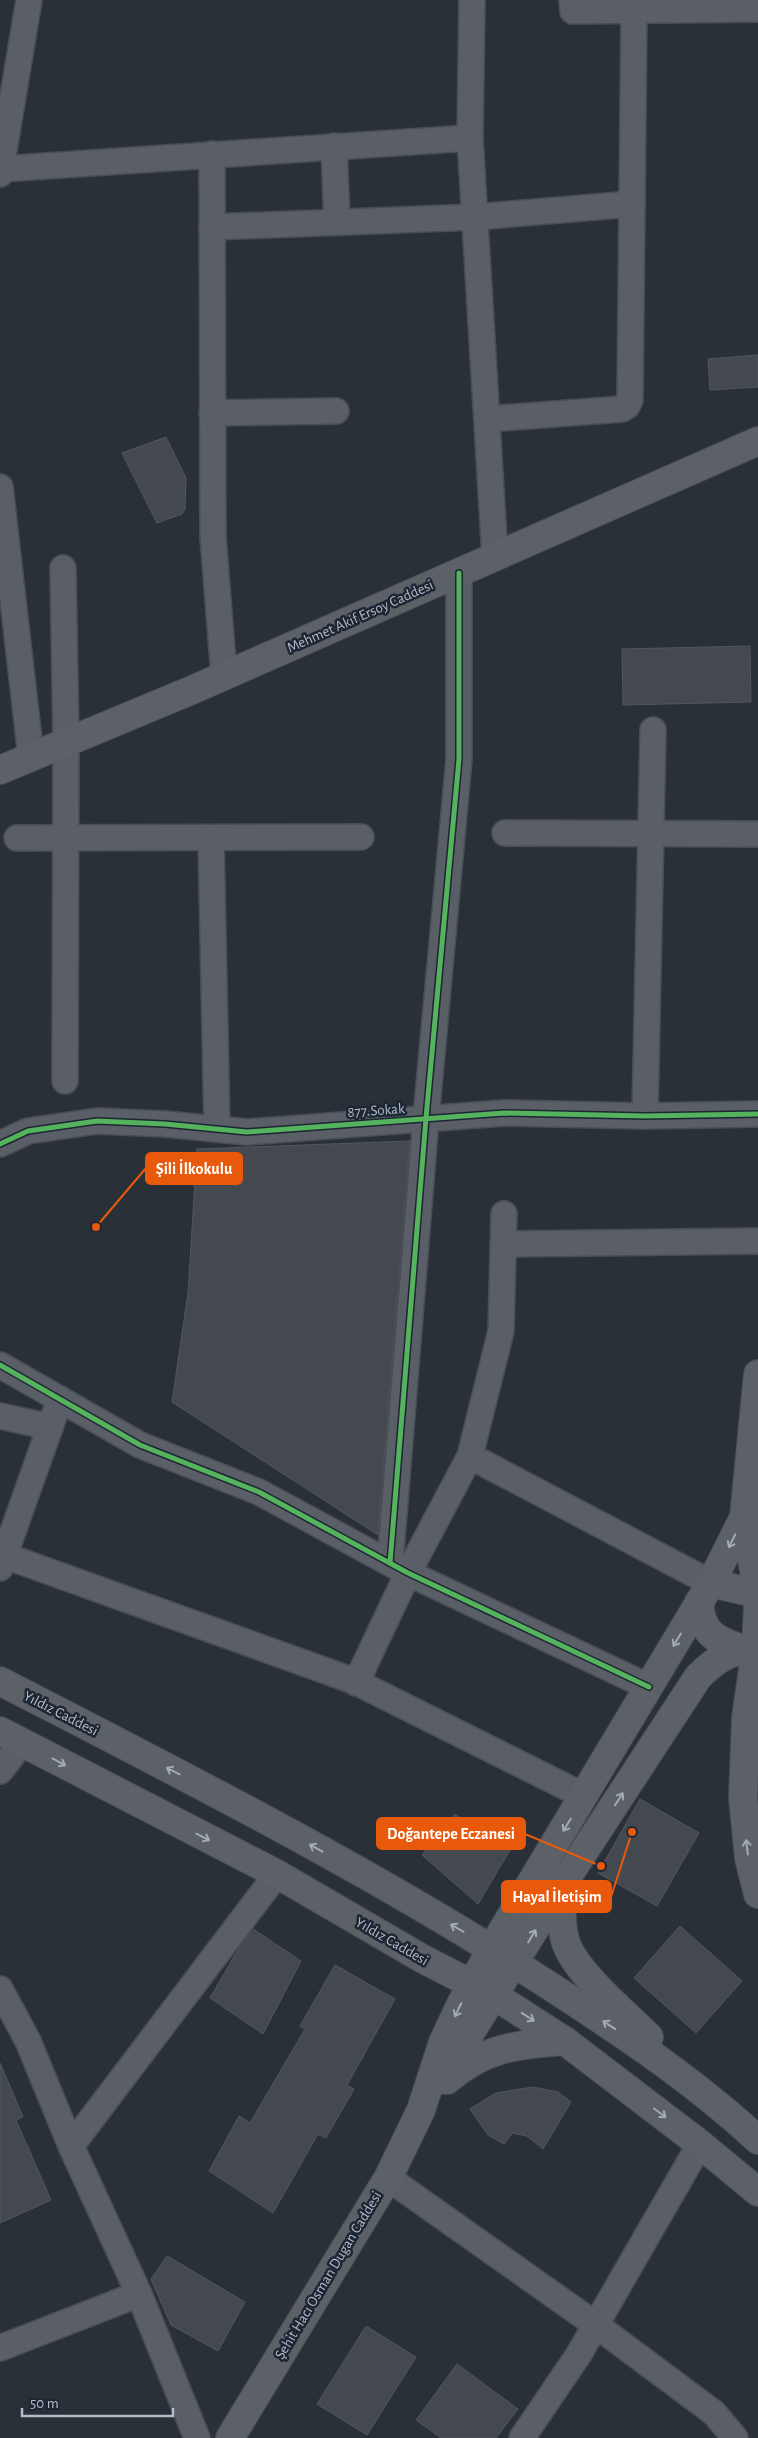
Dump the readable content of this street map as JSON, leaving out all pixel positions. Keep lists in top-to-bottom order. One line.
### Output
{"streets":{"main road":["Mehmet Akif Ersoy Caddesi","Yıldız Caddesi","Şehit Hacı Osman Dugan Caddesi"],"street":["877.Sokak"]},"crossings":[["Yıldız Caddesi","Şehit Hacı Osman Dugan Caddesi"]],"places":["Şili İlkokulu","Hayal İletişim","Doğantepe Eczanesi"],"scale_bar":"50 m"}
